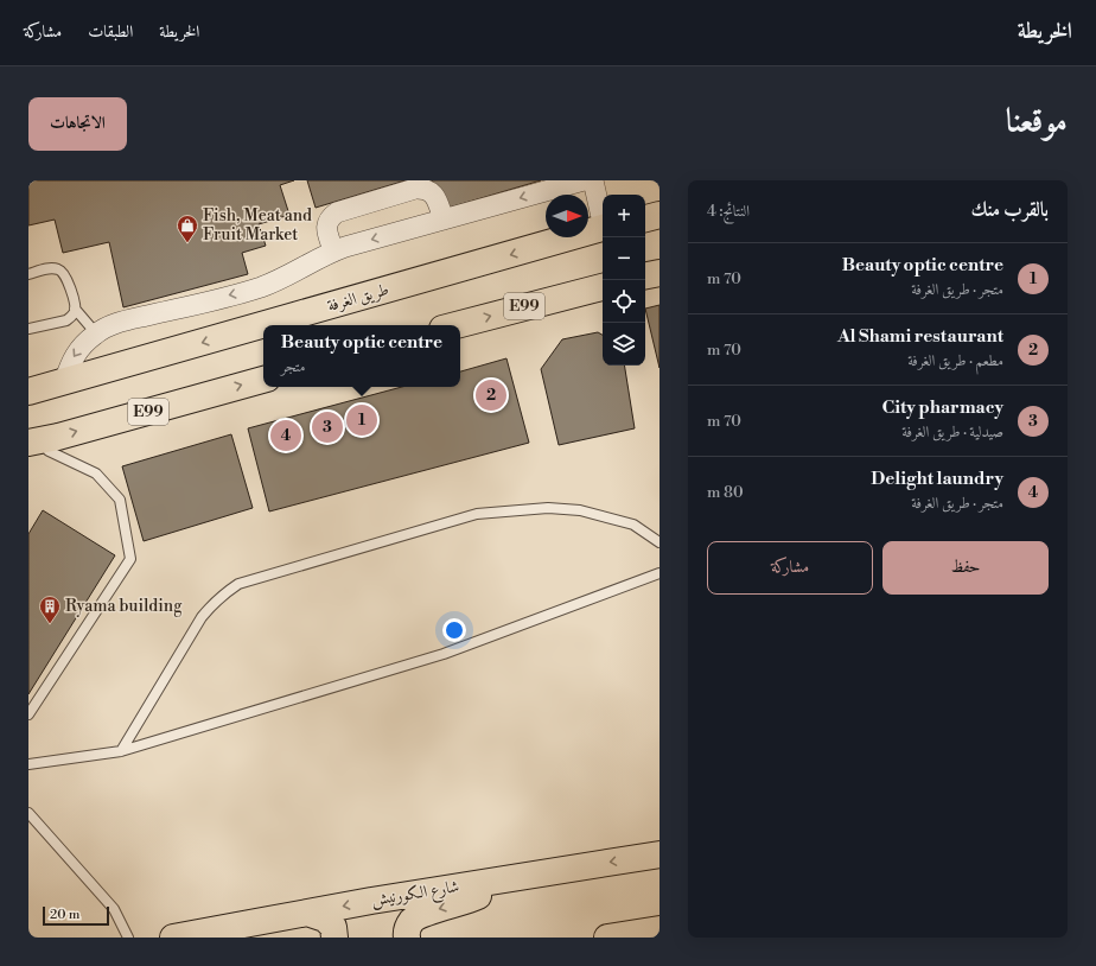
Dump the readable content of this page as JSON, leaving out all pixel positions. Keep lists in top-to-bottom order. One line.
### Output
{"streets":{"highway":["طريق الغرفة","E99","شارع الكورنيش"]},"one_way":["شارع الكورنيش"],"places":{"shop":["Fish, Meat and Fruit Market"],"building":["Ryama building"]},"scale_bar":"20 m","north":"right","page":{"header":"الخريطة","nav":["الخريطة","الطبقات","مشاركة"],"title":"موقعنا","buttons":["الاتجاهات",["حفظ","مشاركة"]],"heading":["بالقرب منك","النتائج: 4"],"map_buttons":["+","−"],"list":[{"mark":"1","name":"Beauty optic centre","note":"متجر · طريق الغرفة","value":"70 m"},{"mark":"2","name":"Al Shami restaurant","note":"مطعم · طريق الغرفة","value":"70 m"},{"mark":"3","name":"City pharmacy","note":"صيدلية · طريق الغرفة","value":"70 m"},{"mark":"4","name":"Delight laundry","note":"متجر · طريق الغرفة","value":"80 m"}],"popup":["Beauty optic centre","متجر"],"pins":["2","1","3","4"],"scale":"20 m"}}
